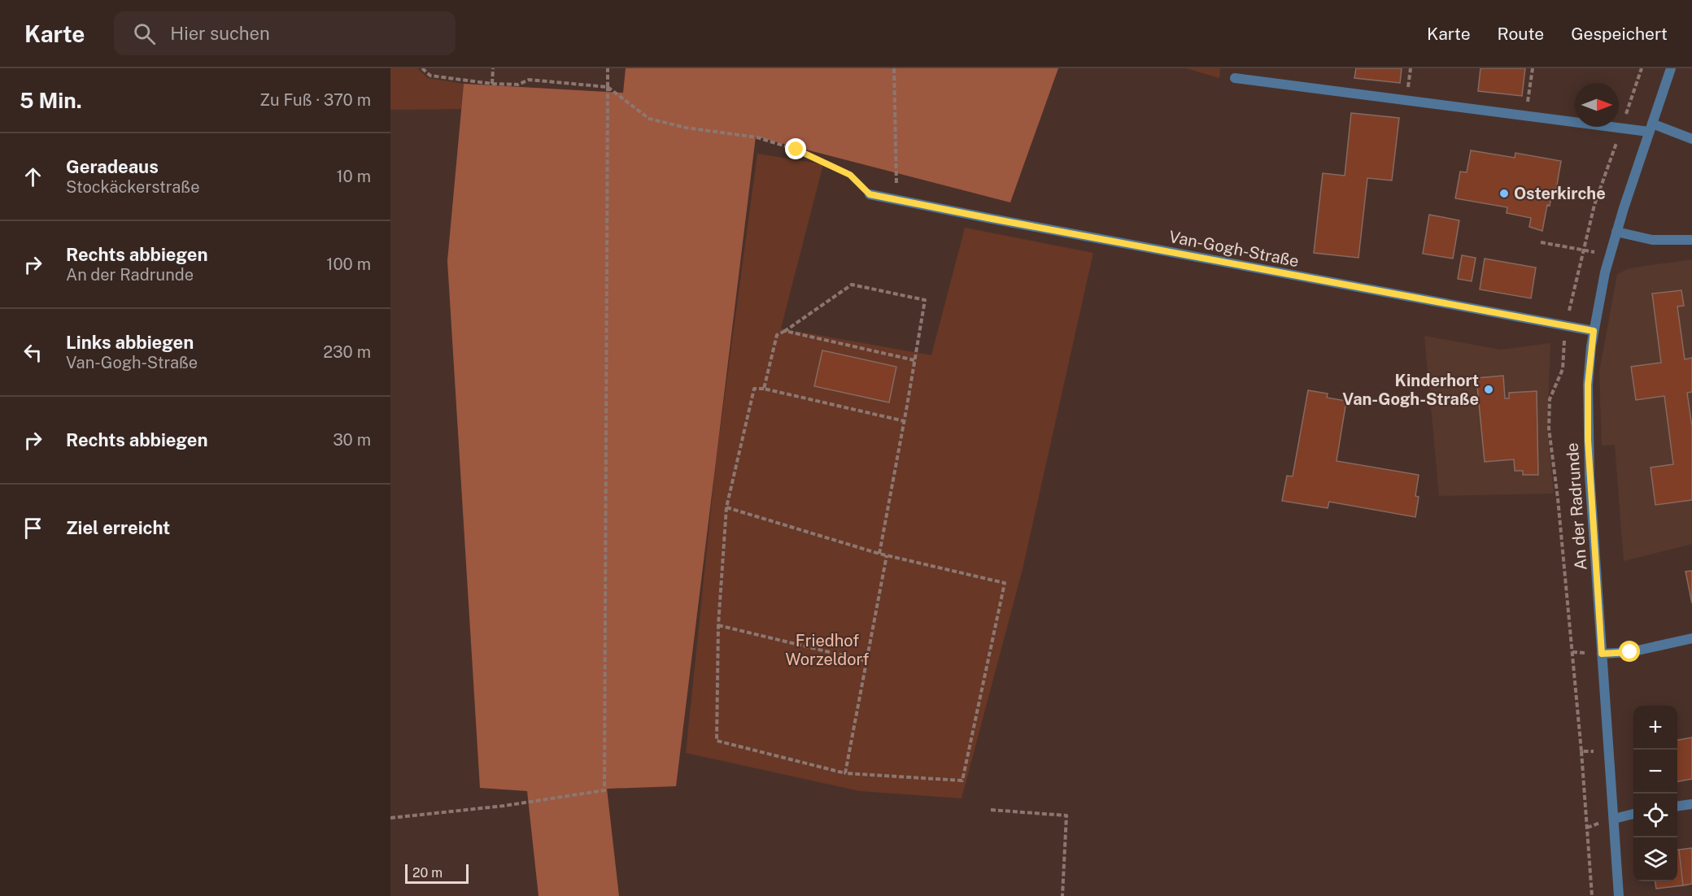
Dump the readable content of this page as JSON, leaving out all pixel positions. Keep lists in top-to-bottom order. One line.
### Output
{"streets":{"street":["Van-Gogh-Straße","An der Radrunde"]},"crossings":[["Van-Gogh-Straße","An der Radrunde"]],"parks":["Friedhof Worzeldorf"],"places":["Osterkirche","Kinderhort Van-Gogh-Straße"],"scale_bar":"20 m","north":"right","page":{"header":"Karte","search":"Hier suchen","nav":["Karte","Route","Gespeichert"],"heading":["5 Min.","Zu Fuß · 370 m"],"list":[["Geradeaus","Stockäckerstraße","10 m"],["Rechts abbiegen","An der Radrunde","100 m"],["Links abbiegen","Van-Gogh-Straße","230 m"],["Rechts abbiegen","30 m"],"Ziel erreicht"],"map_buttons":["+","−"],"scale":"20 m"}}
